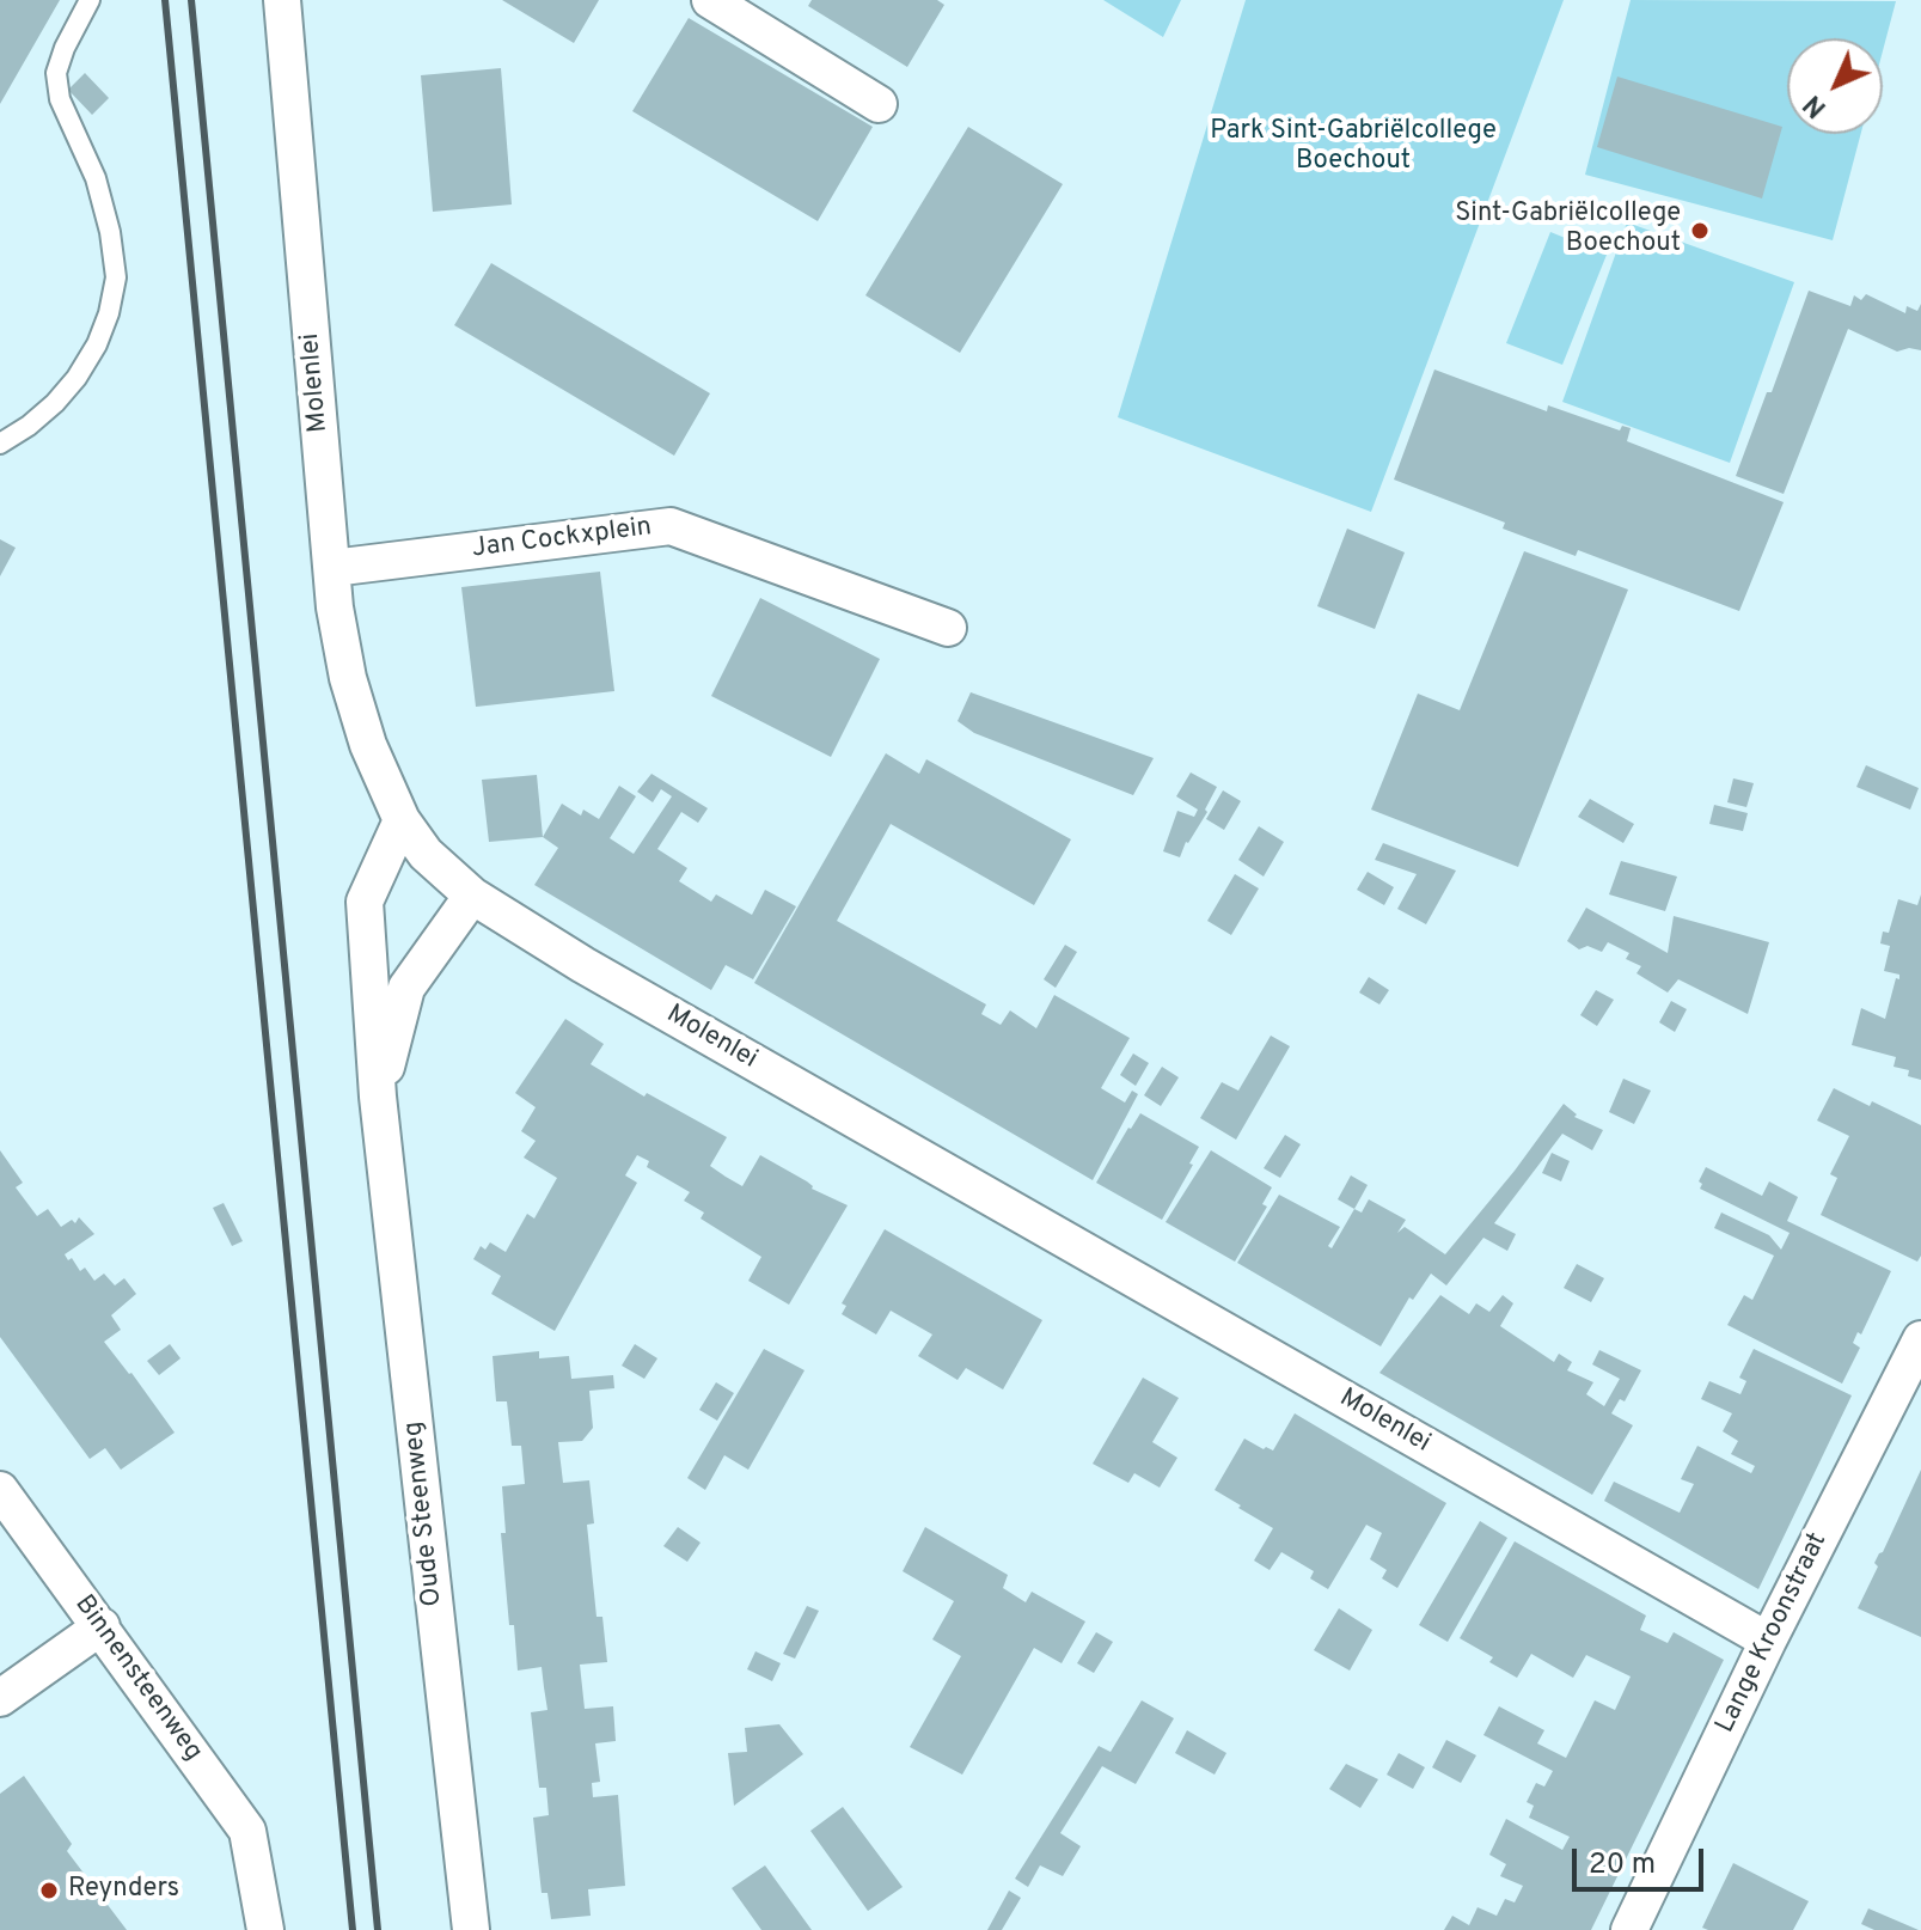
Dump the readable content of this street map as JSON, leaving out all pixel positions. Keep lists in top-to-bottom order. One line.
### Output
{"streets":{"street":["Molenlei","Jan Cockxplein","Oude Steenweg","Lange Kroonstraat","Binnensteenweg"]},"crossings":[["Molenlei","Jan Cockxplein"],["Molenlei","Oude Steenweg"],["Molenlei","Lange Kroonstraat"]],"parks":["Park Sint-Gabriëlcollege Boechout"],"places":["Sint-Gabriëlcollege Boechout","Reynders"],"scale_bar":"20 m","north":"bottom left"}
